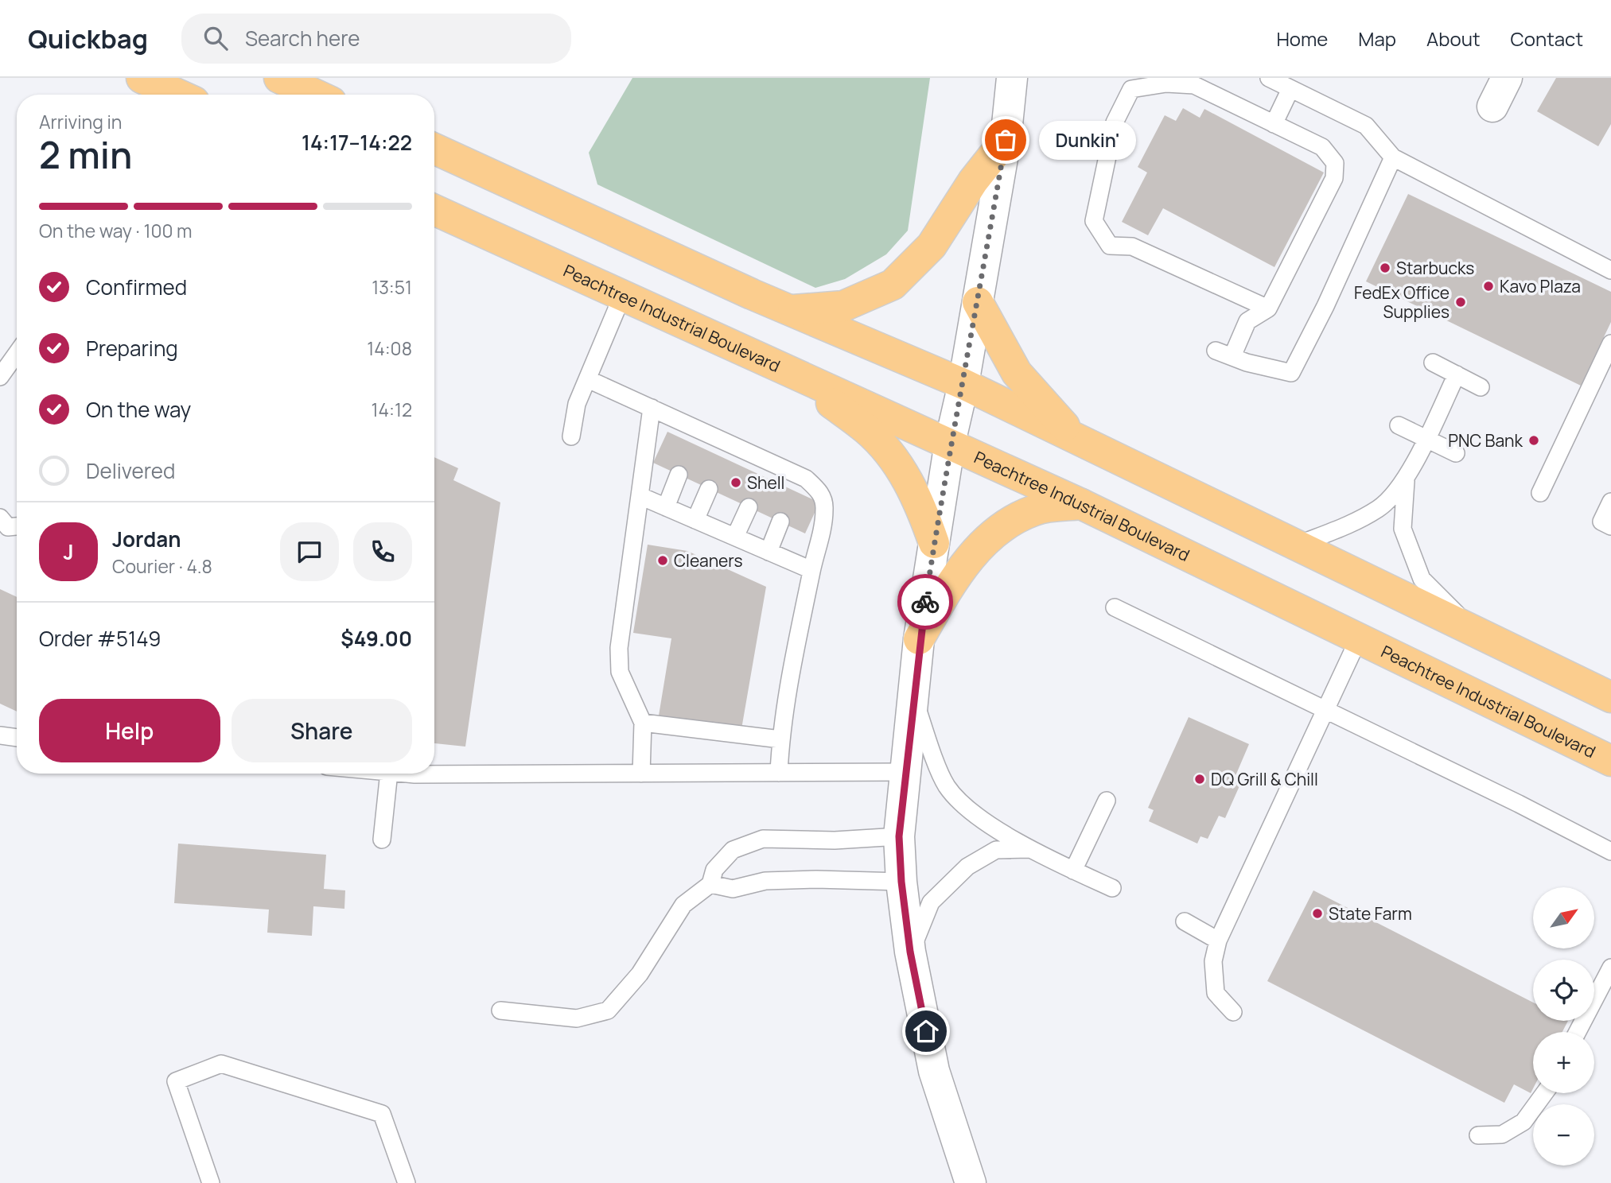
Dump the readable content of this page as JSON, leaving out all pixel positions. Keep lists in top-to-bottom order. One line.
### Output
{"streets":{"highway":["Peachtree Industrial Boulevard"]},"places":["Dunkin'","Starbucks","Kavo Plaza","FedEx Office Supplies","PNC Bank","Shell","Cleaners","DQ Grill & Chill","State Farm"],"north":"top right","page":{"header":"Quickbag","search":"Search here","nav":["Home","Map","About","Contact"],"heading":["2 min","Arriving in","14:17–14:22"],"panel":["Jordan","Courier · 4.8","Order #5149","$49.00"],"bubble":"Dunkin'","bar":"On the way · 100 m","list":[["Confirmed","13:51"],["Preparing","14:08"],["On the way","14:12"],"Delivered"],"round":"J","buttons":["Help","Share"],"map_buttons":["+","−"]}}
